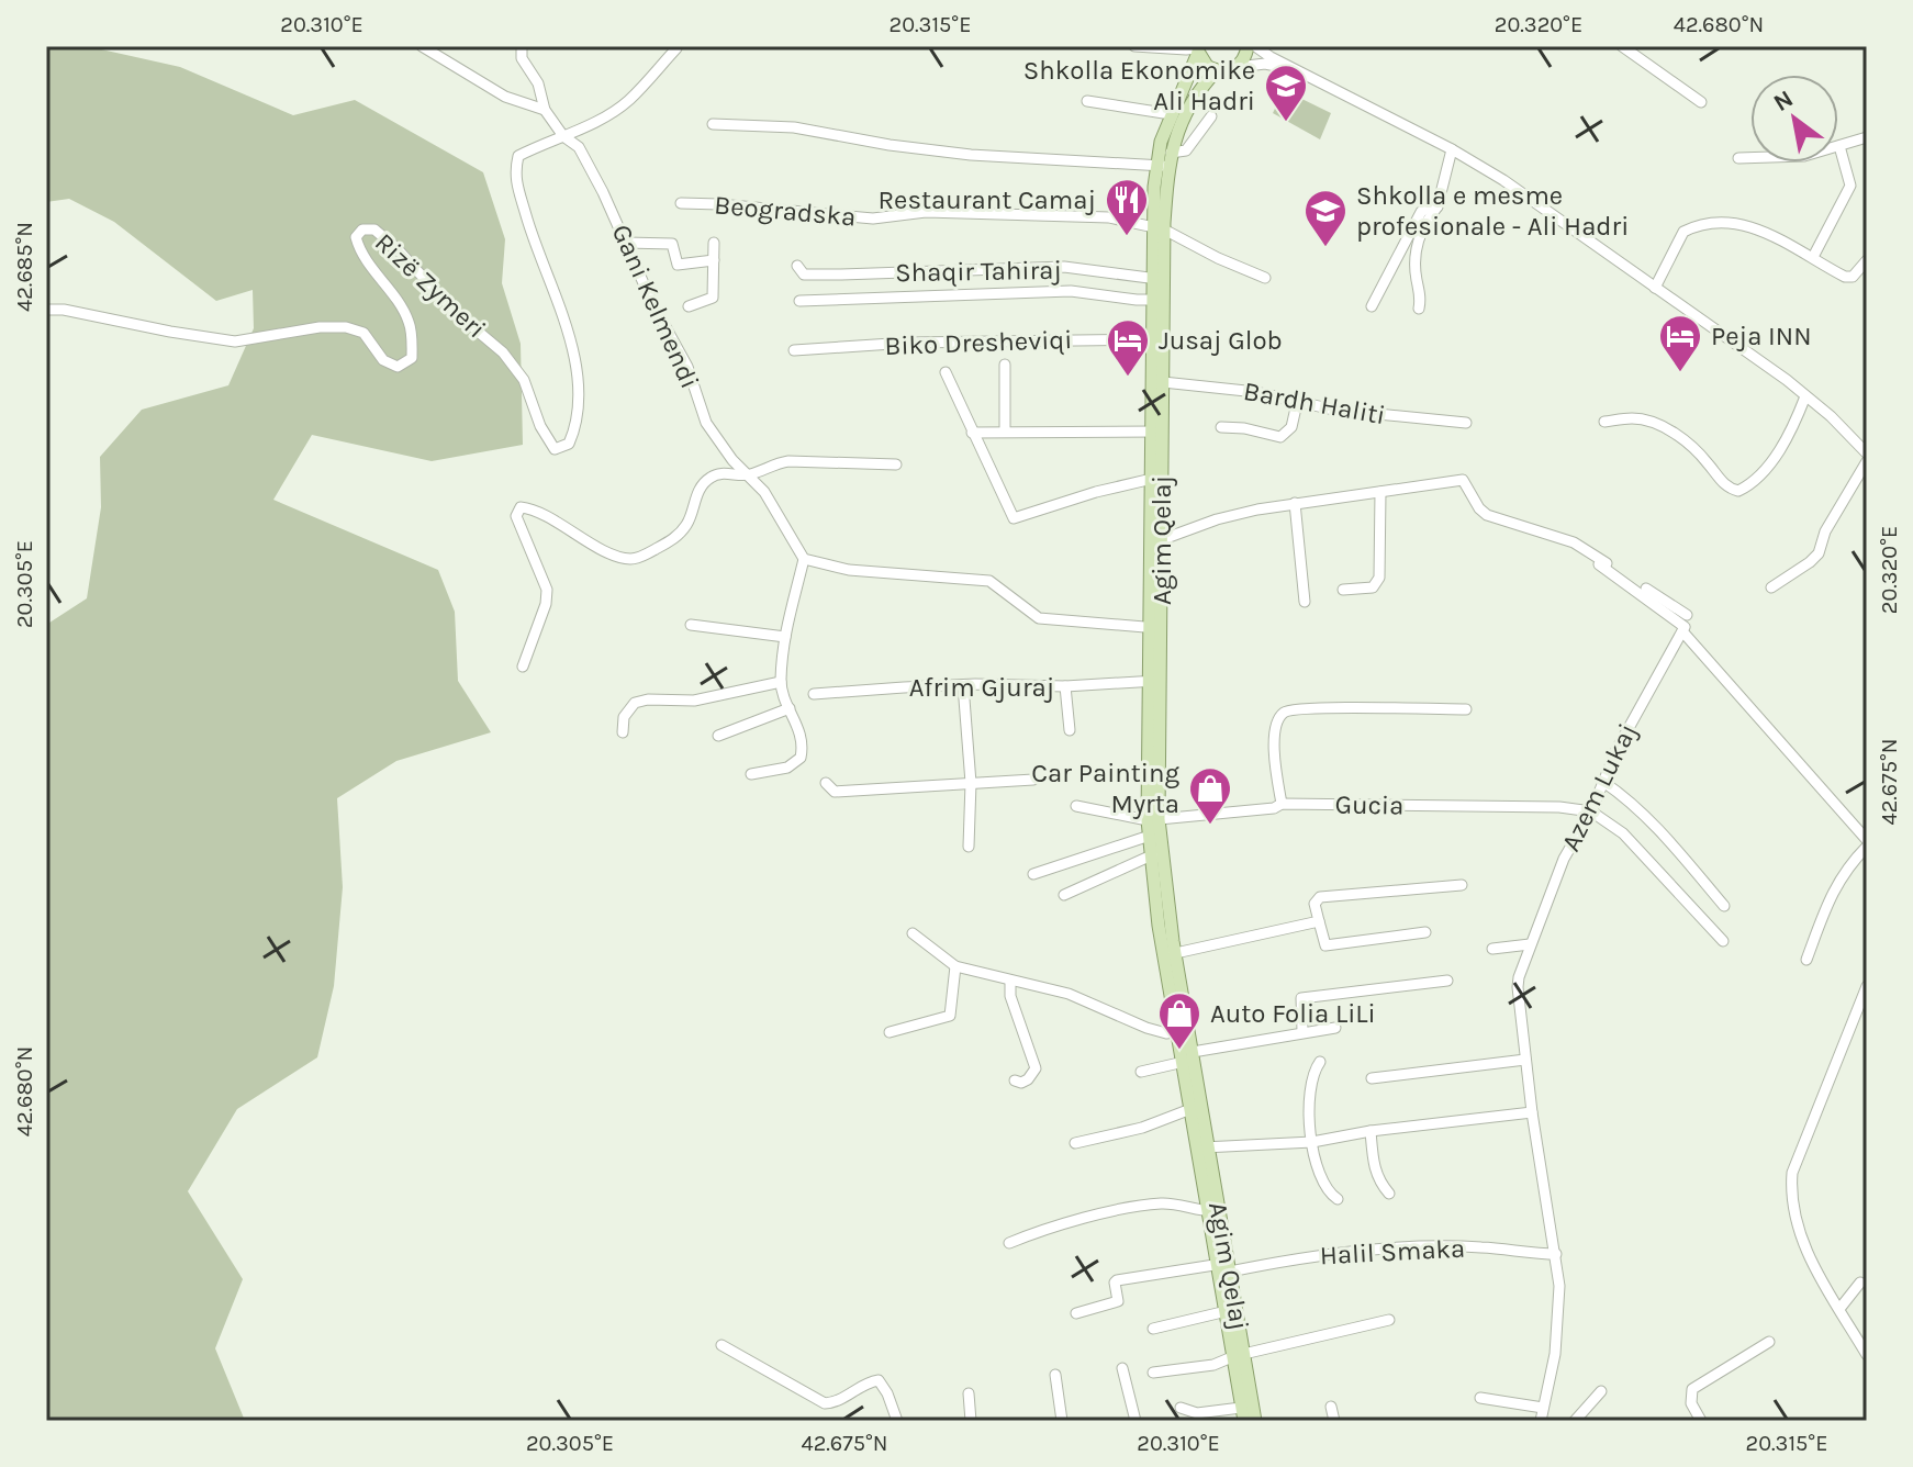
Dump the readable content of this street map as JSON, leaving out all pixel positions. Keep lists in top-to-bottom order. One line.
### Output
{"streets":{"main road":["Agim Qelaj"],"street":["Beogradska","Shaqir Tahiraj","Rizë Zymeri","Gani Kelmendi","Biko Dresheviqi","Bardh Haliti","Afrim Gjuraj","Azem Lukaj","Gucia","Halil Smaka"]},"crossings":[["Beogradska","Agim Qelaj"],["Shaqir Tahiraj","Agim Qelaj"],["Rizë Zymeri","Gani Kelmendi"],["Biko Dresheviqi","Agim Qelaj"],["Bardh Haliti","Agim Qelaj"],["Agim Qelaj","Afrim Gjuraj"],["Agim Qelaj","Gucia"],["Agim Qelaj","Halil Smaka"],["Azem Lukaj","Gucia"],["Azem Lukaj","Halil Smaka"]],"places":{"school or university":["Shkolla Ekonomike Ali Hadri","Shkolla e mesme profesionale - Ali Hadri"],"restaurant":["Restaurant Camaj"],"hotel":["Peja INN","Jusaj Glob"],"shop":["Car Painting Myrta","Auto Folia LiLi"]},"north":"top left","coordinates":["20.310°E","20.315°E","20.320°E","42.680°N","42.685°N","20.305°E","42.675°N"]}
